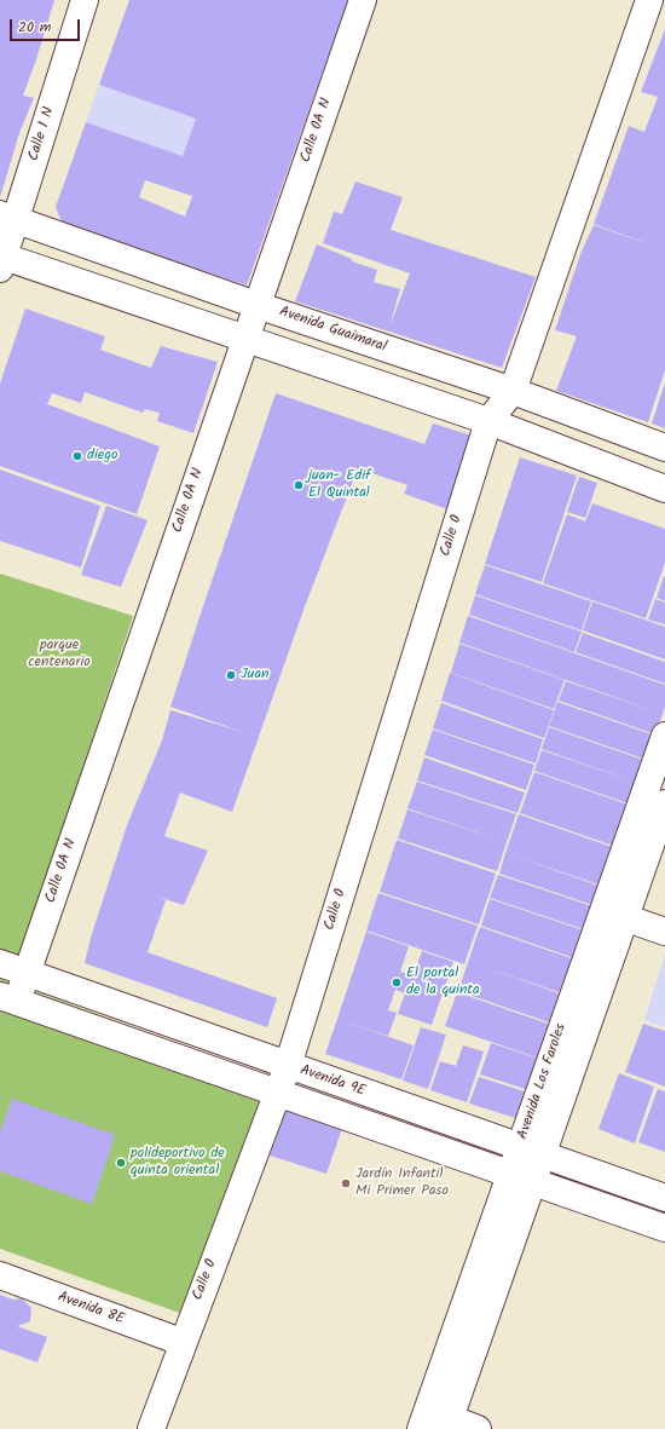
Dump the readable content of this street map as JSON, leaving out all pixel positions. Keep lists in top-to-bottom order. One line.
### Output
{"streets":{"street":["Calle 0A N","Calle 1 N","Avenida Guaimaral","Calle 0","Avenida 9E","Avenida Los Faroles","Avenida 8E"]},"crossings":[["Calle 0A N","Avenida Guaimaral"],["Calle 0A N","Avenida 9E"],["Calle 1 N","Avenida Guaimaral"],["Avenida Guaimaral","Calle 0"],["Calle 0","Avenida 9E"],["Calle 0","Avenida 8E"],["Avenida 9E","Avenida Los Faroles"]],"parks":["parque centenario"],"places":["diego","juan- Edif El Quintal","Juan","El portal de la quinta","polideportivo de quinta oriental","Jardín Infantil Mi Primer Paso"],"scale_bar":"20 m"}
